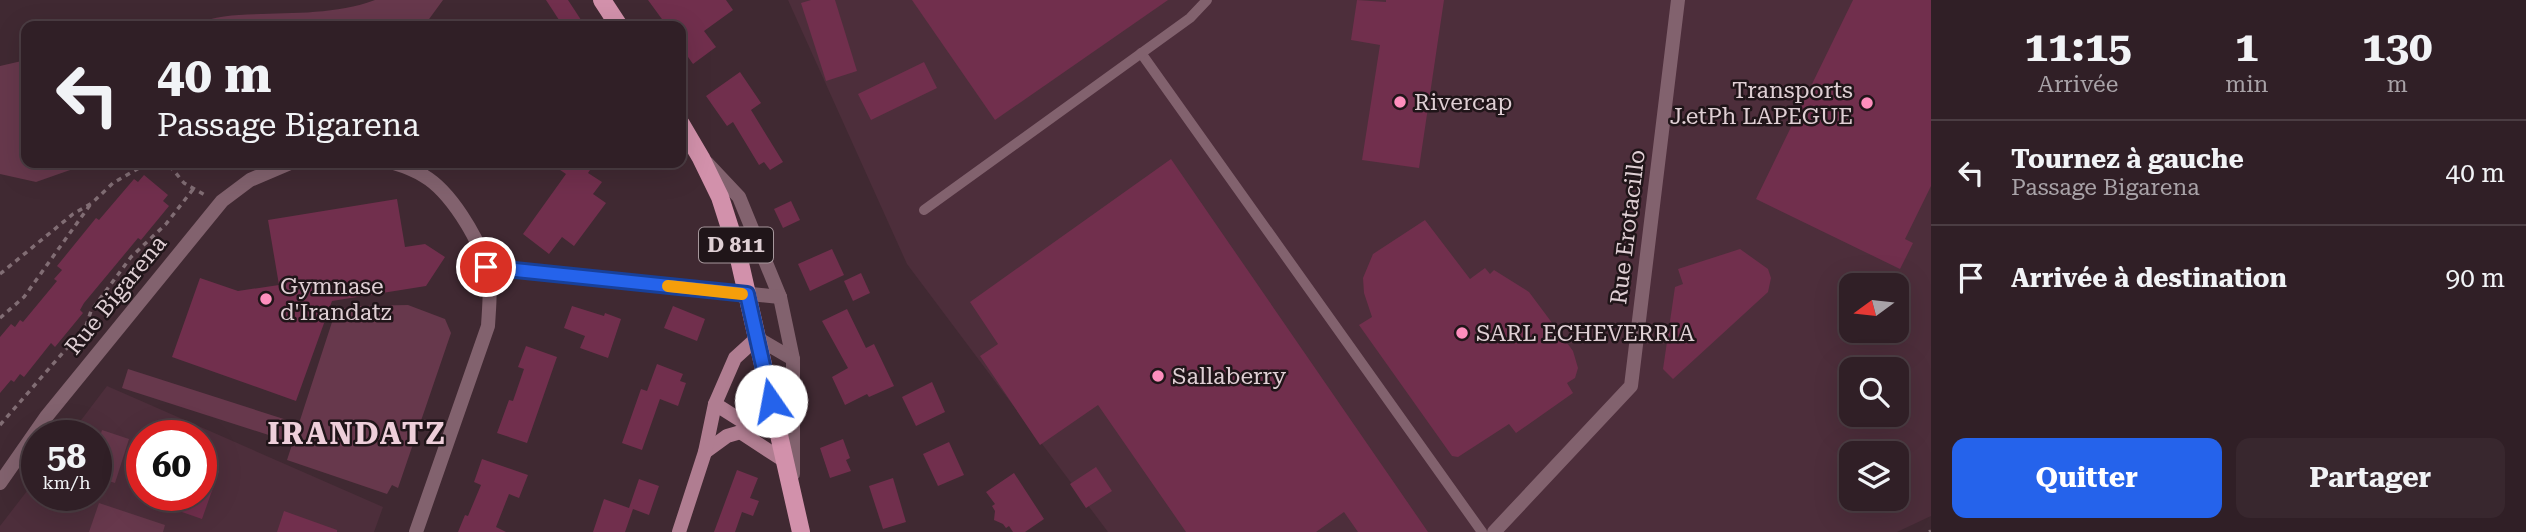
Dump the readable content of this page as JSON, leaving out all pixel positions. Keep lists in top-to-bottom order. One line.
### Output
{"streets":{"main road":["D 811"],"street":["Rue Erotacillo","Rue Bigarena"]},"districts":["IRANDATZ"],"places":["Rivercap","Transports J.etPh LAPEGUE","Gymnase d'Irandatz","SARL ECHEVERRIA","Sallaberry"],"north":"left","page":{"eta":["11:15","Arrivée","1","min","130","m"],"turn":["40 m","Passage Bigarena"],"list":[{"name":"Tournez à gauche","note":"Passage Bigarena","value":"40 m"},{"name":"Arrivée à destination","value":"90 m"}],"speed":"58 km/h","limit":"60","buttons":["Quitter","Partager"]}}
